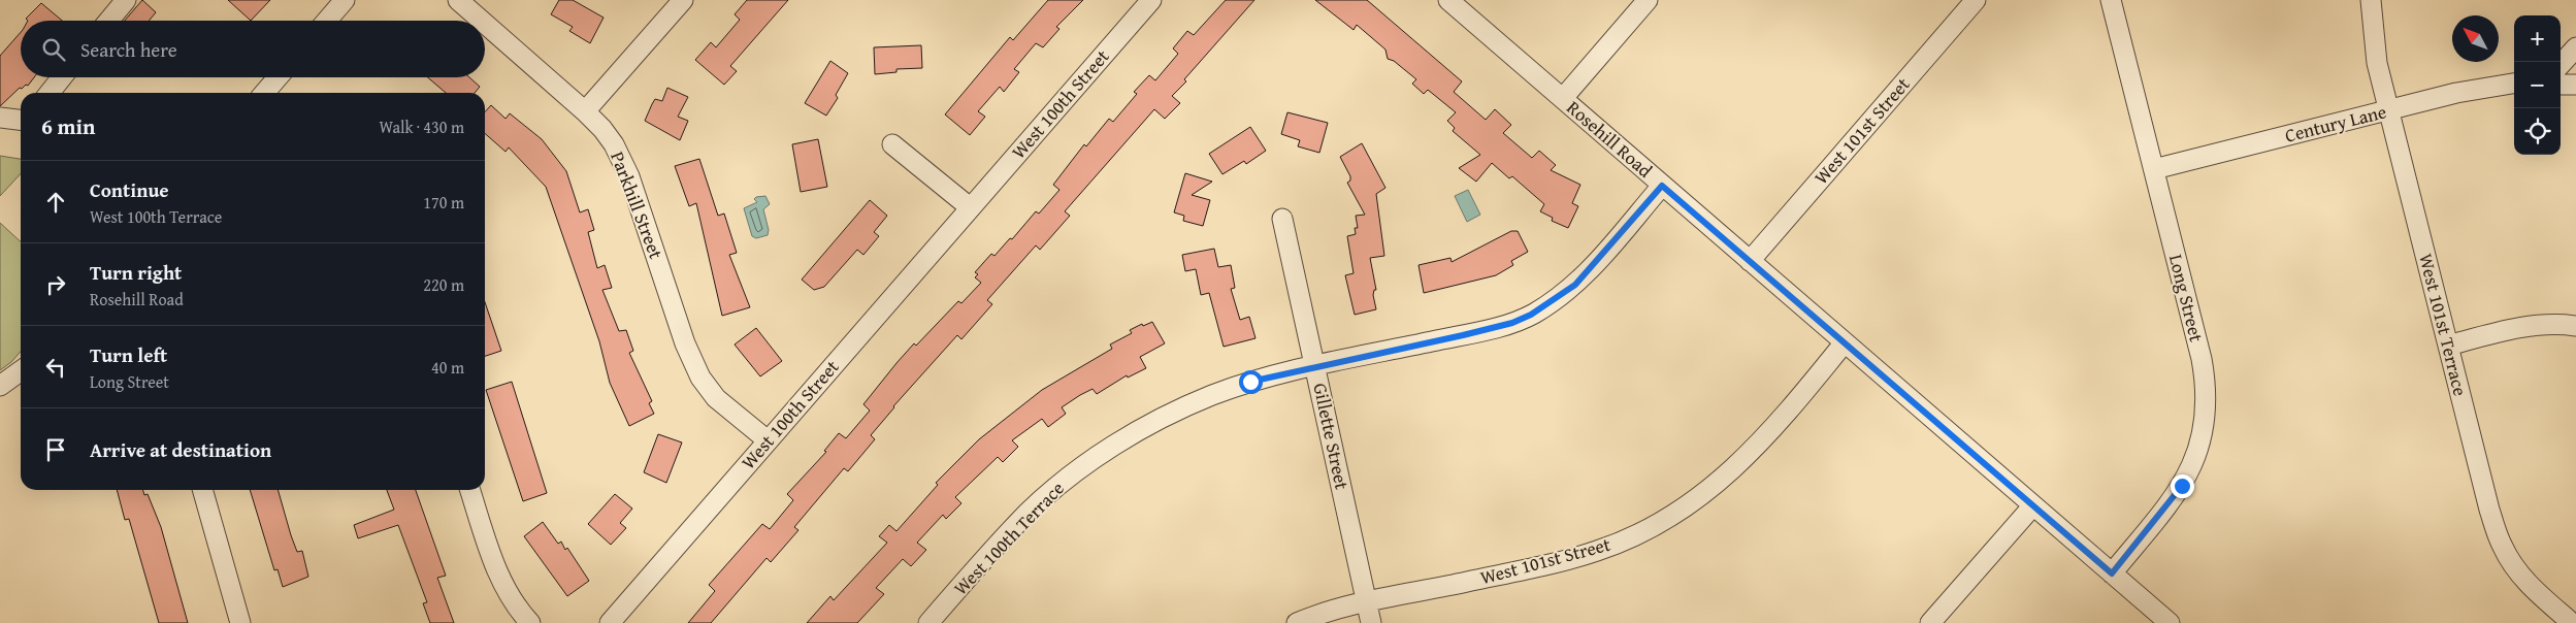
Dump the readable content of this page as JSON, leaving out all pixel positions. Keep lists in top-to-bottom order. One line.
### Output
{"streets":{"street":["West 100th Street","Century Lane","West 101st Street","Rosehill Road","Parkhill Street","Long Street","West 101st Terrace","Gillette Street","West 100th Terrace"]},"crossings":[["West 100th Street","Parkhill Street"],["Century Lane","Long Street"],["Century Lane","West 101st Terrace"],["West 101st Street","Rosehill Road"],["West 101st Street","Gillette Street"],["Rosehill Road","Long Street"],["Rosehill Road","West 100th Terrace"],["Gillette Street","West 100th Terrace"]],"north":"top left","page":{"map_buttons":["+","−"],"search":"Search here","heading":["6 min","Walk · 430 m"],"list":[["Continue","West 100th Terrace","170 m"],["Turn right","Rosehill Road","220 m"],["Turn left","Long Street","40 m"],"Arrive at destination"]}}
